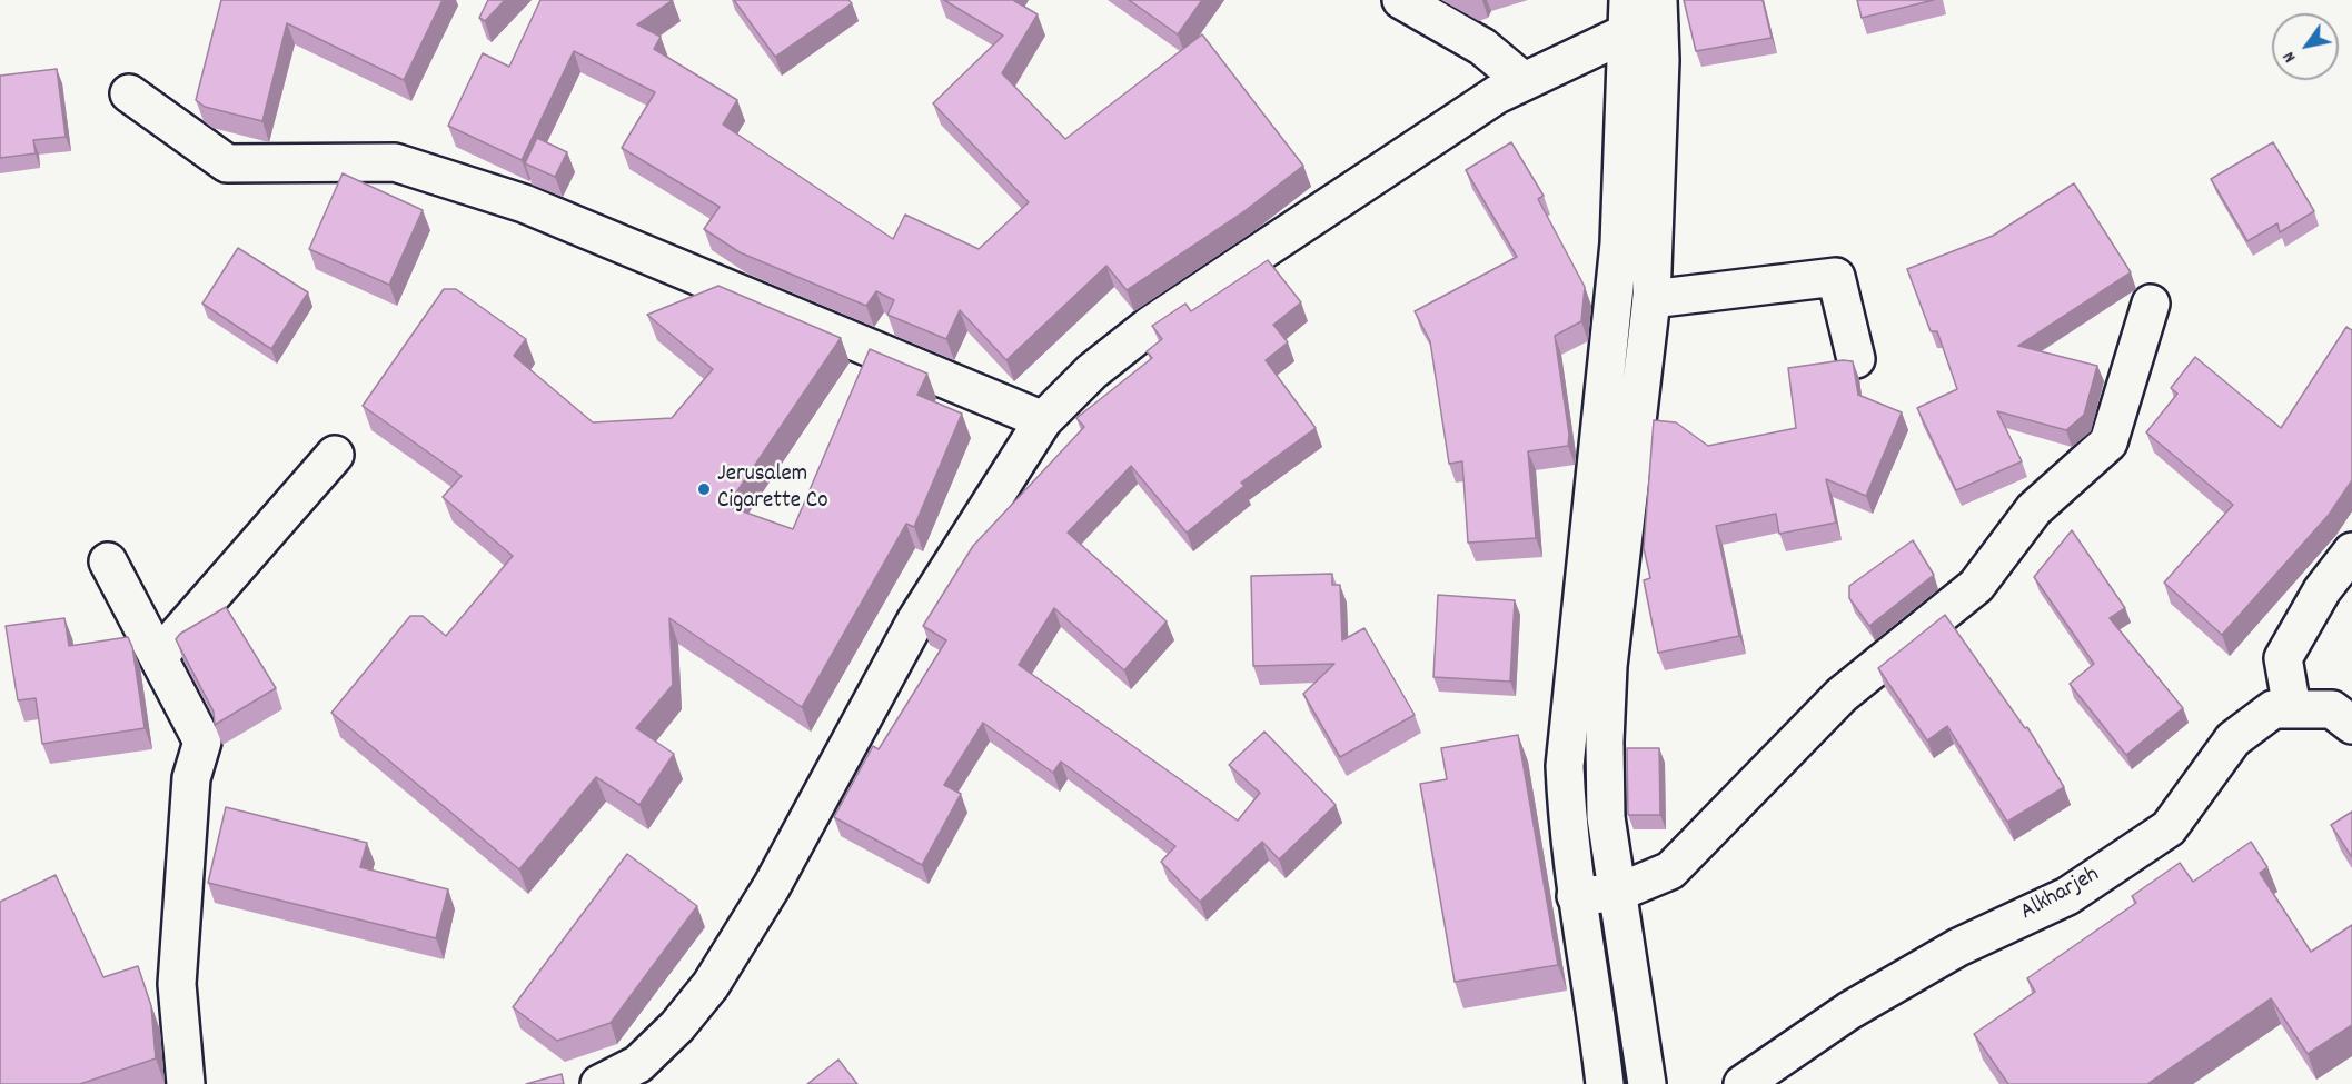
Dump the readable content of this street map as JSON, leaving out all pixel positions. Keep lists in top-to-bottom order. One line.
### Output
{"streets":{"street":["Alkharjeh"]},"places":["Jerusalem Cigarette Co"],"north":"bottom left"}
